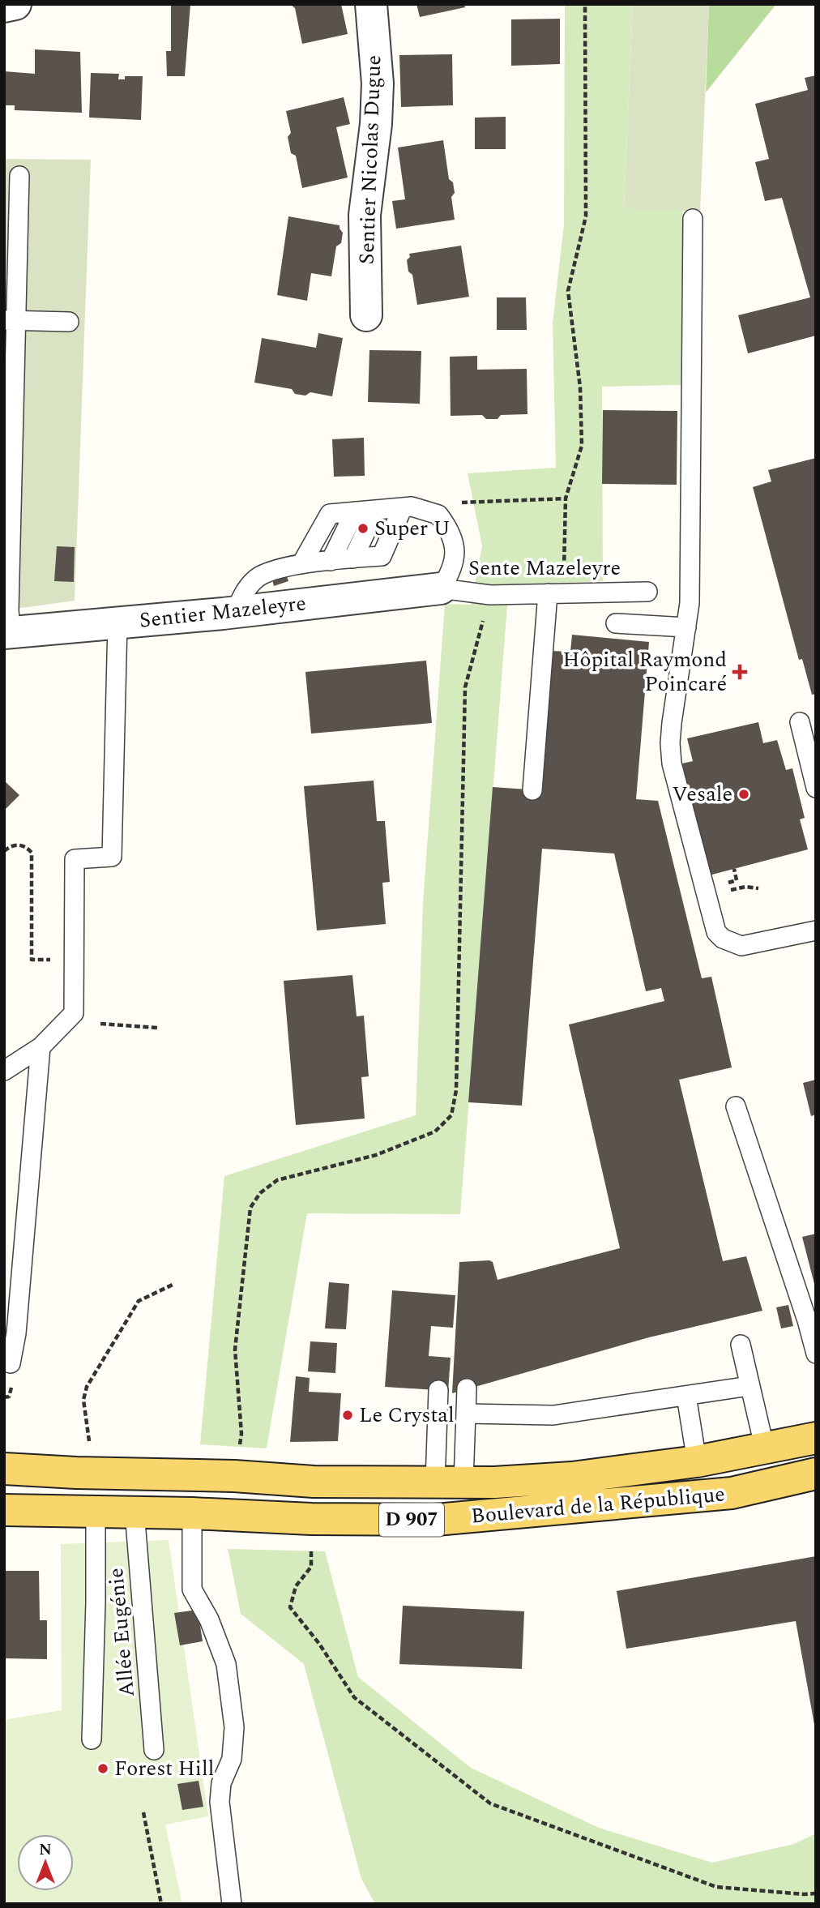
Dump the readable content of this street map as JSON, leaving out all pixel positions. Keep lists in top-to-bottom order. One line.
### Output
{"streets":{"main road":["Boulevard de la République","D 907"],"street":["Sentier Nicolas Dugue","Sentier Mazeleyre"],"lane":["Sente Mazeleyre","Allée Eugénie"]},"crossings":[["Sente Mazeleyre","Sentier Mazeleyre"],["Boulevard de la République","D 907"],["Boulevard de la République","Allée Eugénie"]],"places":{"other":["Super U","Vesale","Le Crystal","Forest Hill"],"health":["Hôpital Raymond Poincaré"]},"north":"top"}
